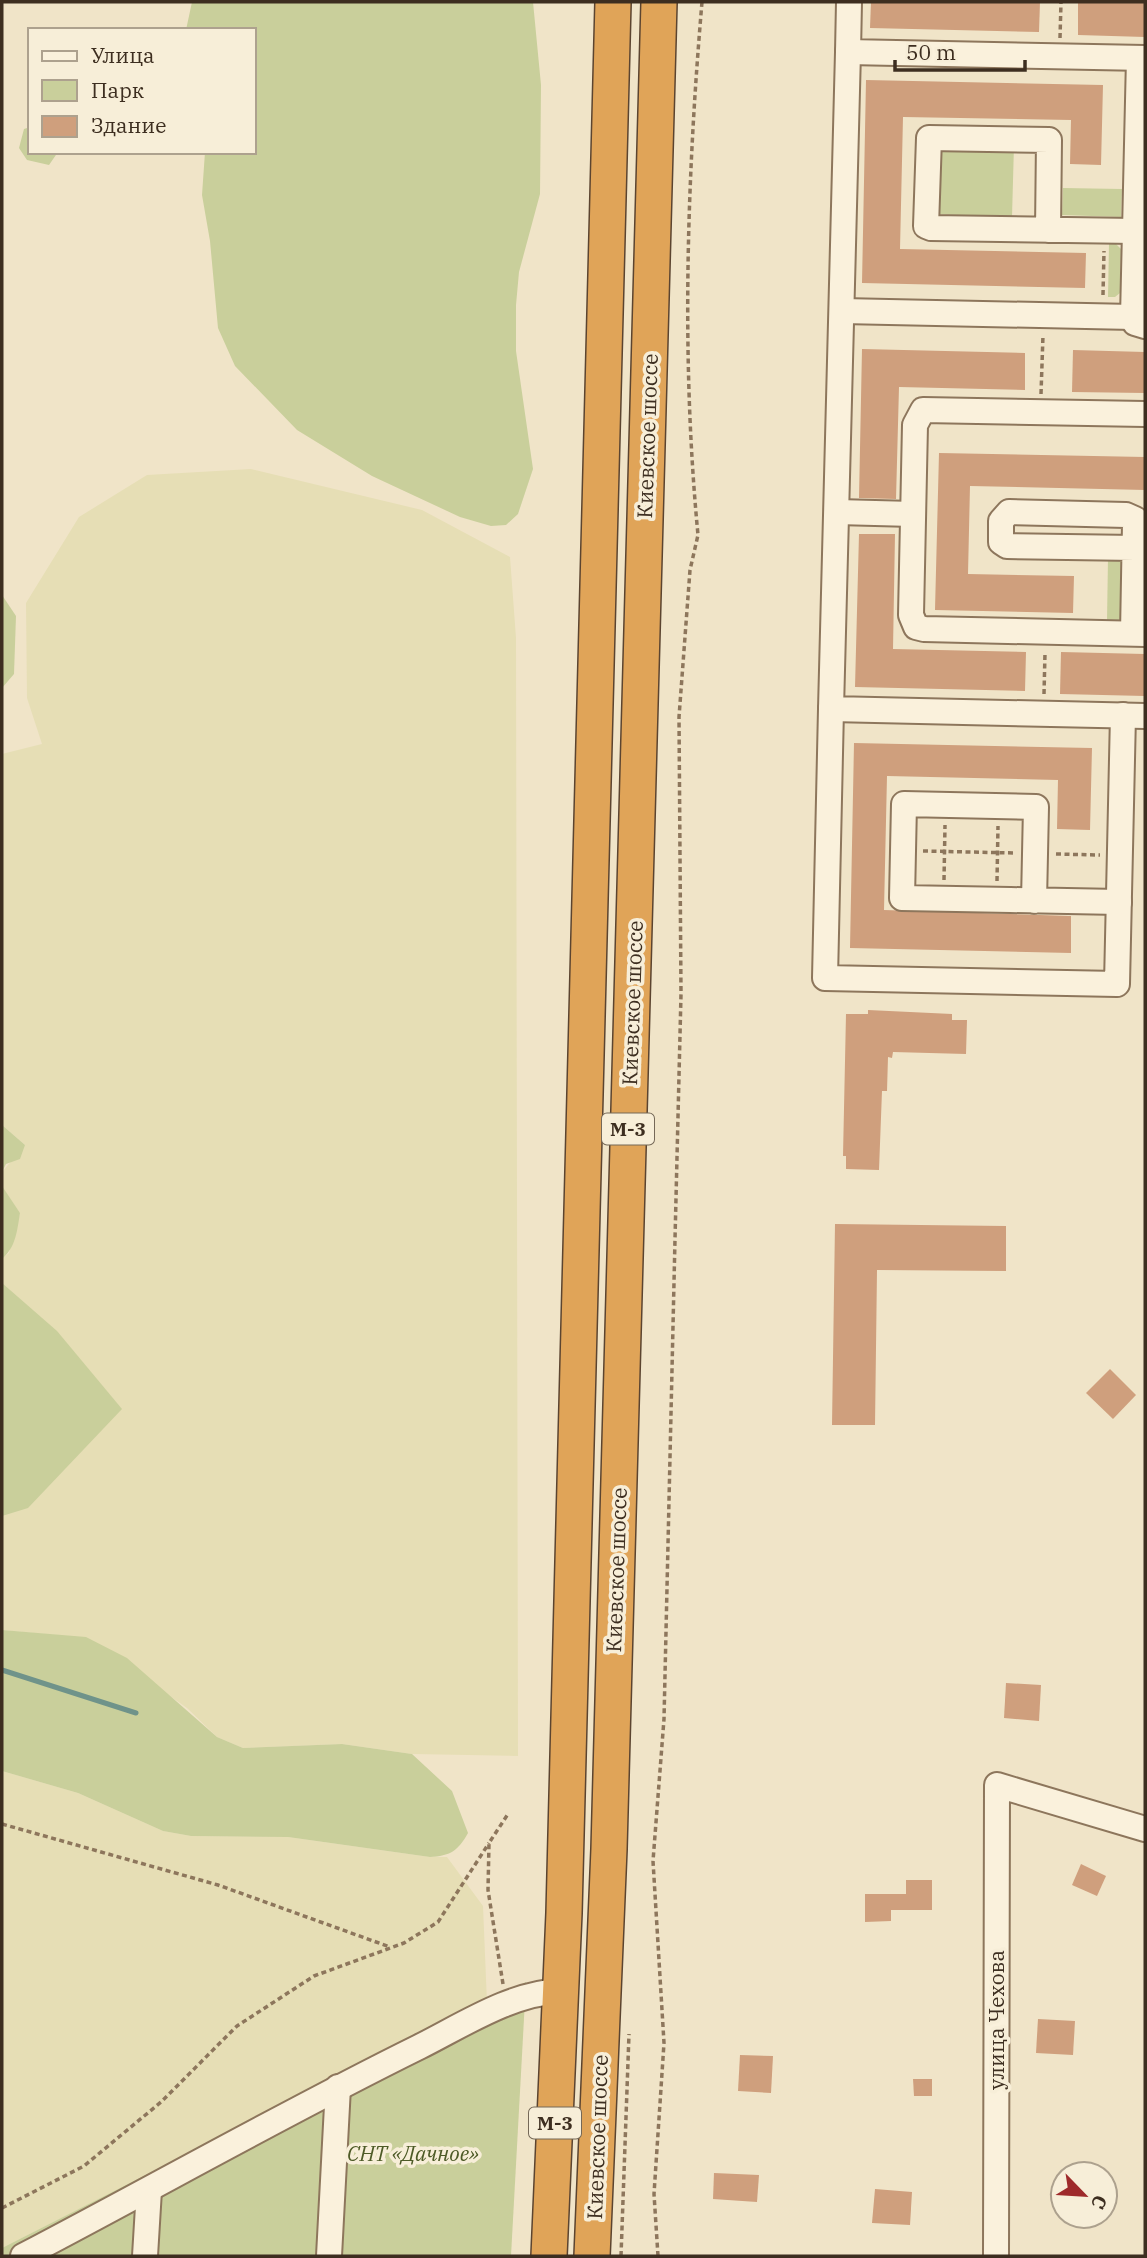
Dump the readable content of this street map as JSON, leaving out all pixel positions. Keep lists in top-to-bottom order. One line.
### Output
{"streets":{"highway":["Киевское шоссе","М-3"],"street":["улица Чехова"]},"parks":["СНТ «Дачное»"],"legend":["Улица","Парк","Здание"],"scale_bar":"50 m","north":"bottom right"}
